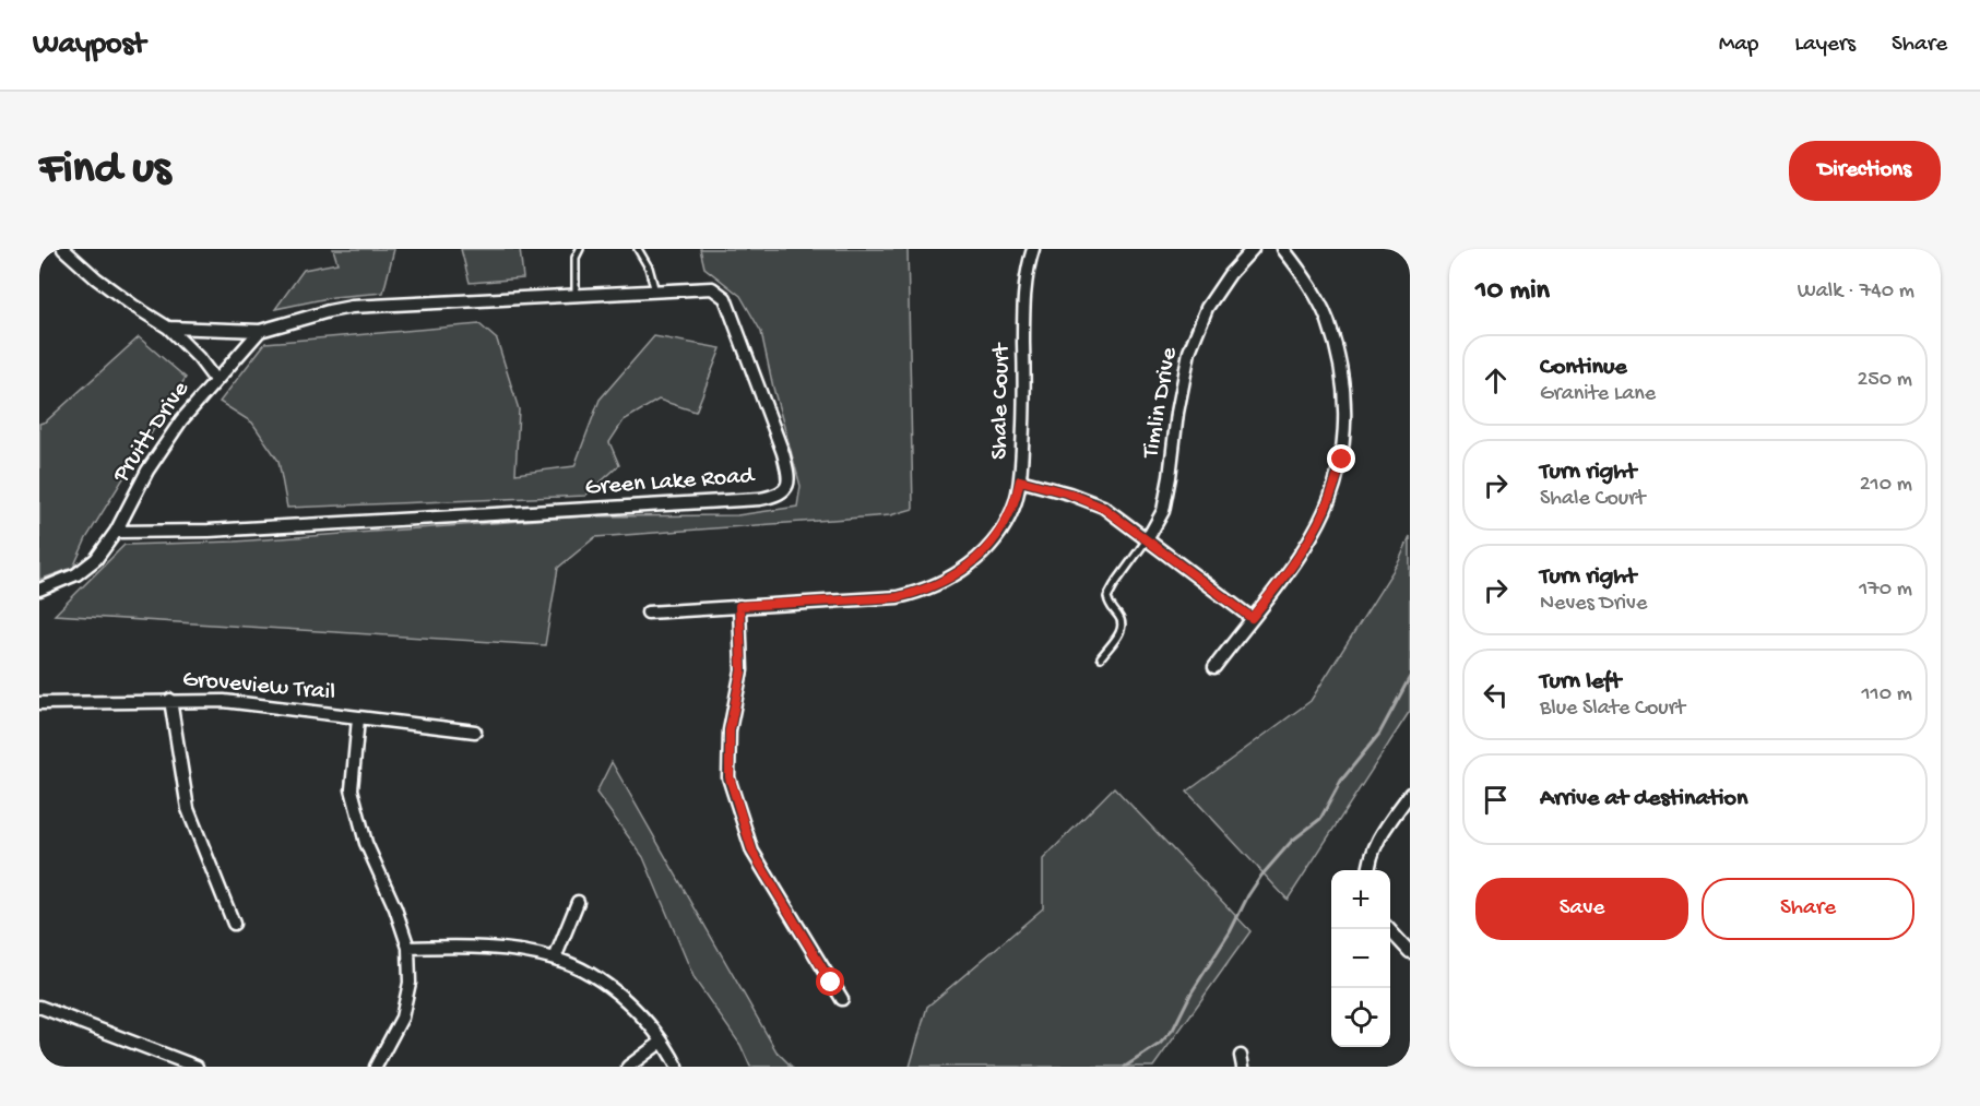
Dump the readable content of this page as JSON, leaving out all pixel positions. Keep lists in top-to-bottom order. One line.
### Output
{"streets":{"street":["Shale Court","Timlin Drive","Pruitt Drive","Green Lake Road","Groveview Trail"]},"crossings":[["Pruitt Drive","Green Lake Road"]],"page":{"header":"Waypost","nav":["Map","Layers","Share"],"buttons":["Directions",["Save","Share"]],"title":"Find us","heading":["10 min","Walk · 740 m"],"list":[["Continue","Granite Lane","250 m"],["Turn right","Shale Court","210 m"],["Turn right","Neves Drive","170 m"],["Turn left","Blue Slate Court","110 m"],"Arrive at destination"],"map_buttons":["+","−"]}}
